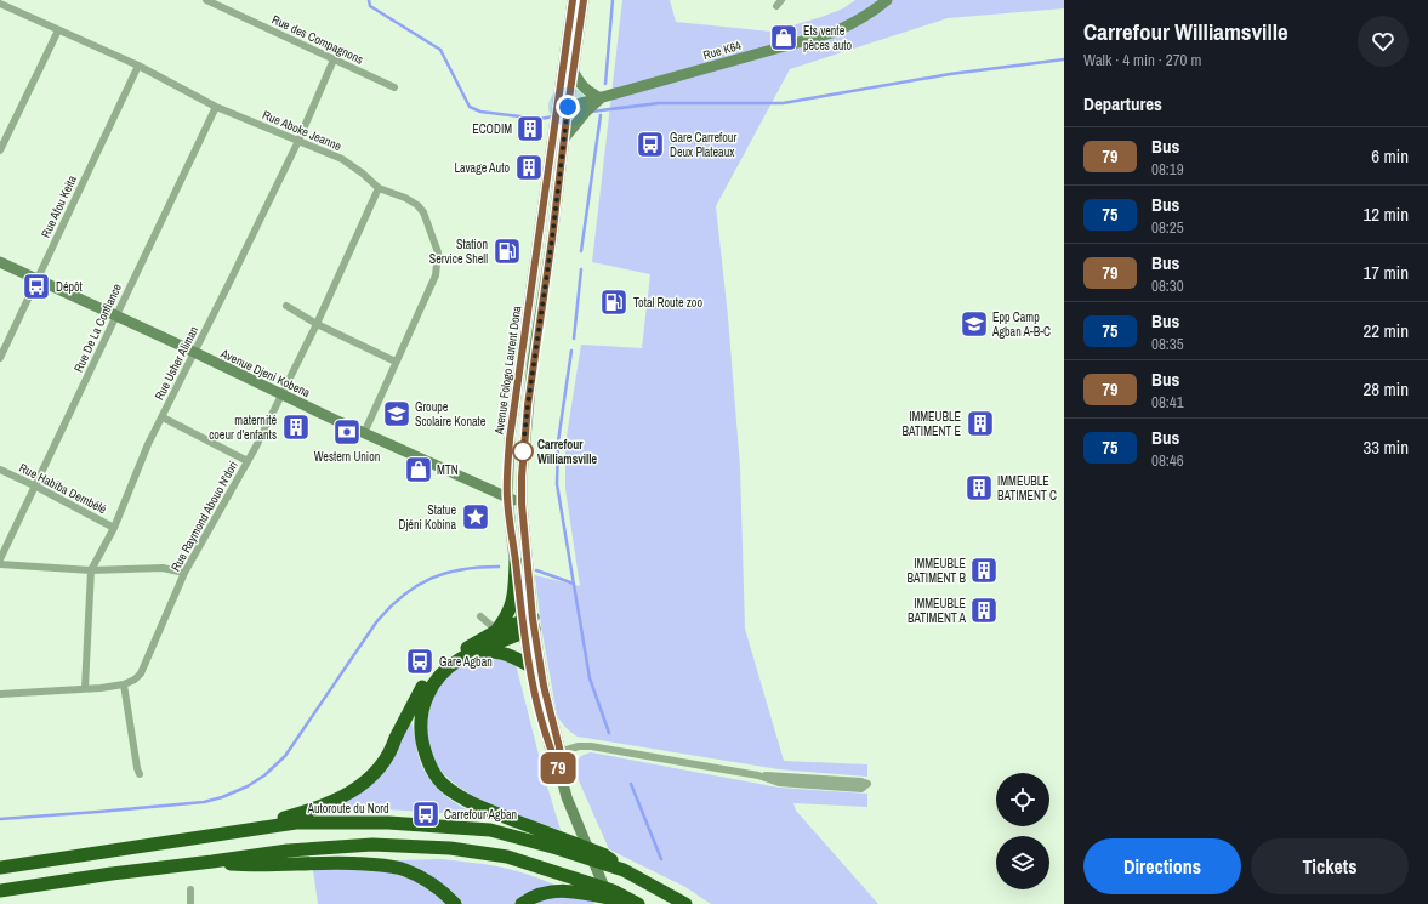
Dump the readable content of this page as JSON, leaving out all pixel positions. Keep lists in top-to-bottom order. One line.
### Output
{"streets":{"highway":["Autoroute du Nord"],"main road":["Rue K64","Avenue Fologo Laurent Dona","Avenue Djeni Kobena"],"street":["Rue des Compagnons","Rue Aboke Jeanne","Rue Afou Keita","Rue De La Confiance","Rue Usher Aliman","Rue Habiba Dembélé","Rue Raymond Abouo N'dori"]},"crossings":[["Rue des Compagnons","Rue Usher Aliman"],["Rue K64","Avenue Fologo Laurent Dona"],["Rue Aboke Jeanne","Rue Afou Keita"],["Rue Aboke Jeanne","Rue De La Confiance"],["Rue Aboke Jeanne","Rue Usher Aliman"],["Rue Aboke Jeanne","Avenue Djeni Kobena"],["Rue Aboke Jeanne","Rue Raymond Abouo N'dori"],["Rue Afou Keita","Avenue Djeni Kobena"],["Rue De La Confiance","Avenue Djeni Kobena"],["Rue De La Confiance","Rue Habiba Dembélé"],["Rue Usher Aliman","Avenue Djeni Kobena"],["Rue Usher Aliman","Rue Habiba Dembélé"],["Avenue Fologo Laurent Dona","Avenue Djeni Kobena"],["Avenue Djeni Kobena","Rue Raymond Abouo N'dori"]],"places":{"shop":["Ets vente pèces auto","MTN"],"building":["ECODIM","Lavage Auto","IMMEUBLE BATIMENT E","maternité coeur d'enfants","IMMEUBLE BATIMENT C","IMMEUBLE BATIMENT B","IMMEUBLE BATIMENT A"],"bus stop":["Gare Carrefour Deux Plateaux","Dépôt","Gare Agban","Carrefour Agban"],"fuel station":["Station Service Shell","Total Route zoo"],"school or university":["Epp Camp Agban A-B-C","Groupe Scolaire Konate"],"bank":["Western Union"],"other":["Carrefour Williamsville"],"place":["Statue Djéni Kobina"]},"lines":["bus line 79"],"page":{"on_map":"79","heading":[["Carrefour Williamsville","Walk · 4 min · 270 m"],"Departures"],"list":[{"mark":"79","name":"Bus","note":"08:19","value":"6 min"},{"mark":"75","name":"Bus","note":"08:25","value":"12 min"},{"mark":"79","name":"Bus","note":"08:30","value":"17 min"},{"mark":"75","name":"Bus","note":"08:35","value":"22 min"},{"mark":"79","name":"Bus","note":"08:41","value":"28 min"},{"mark":"75","name":"Bus","note":"08:46","value":"33 min"}],"buttons":["Directions","Tickets"]}}
